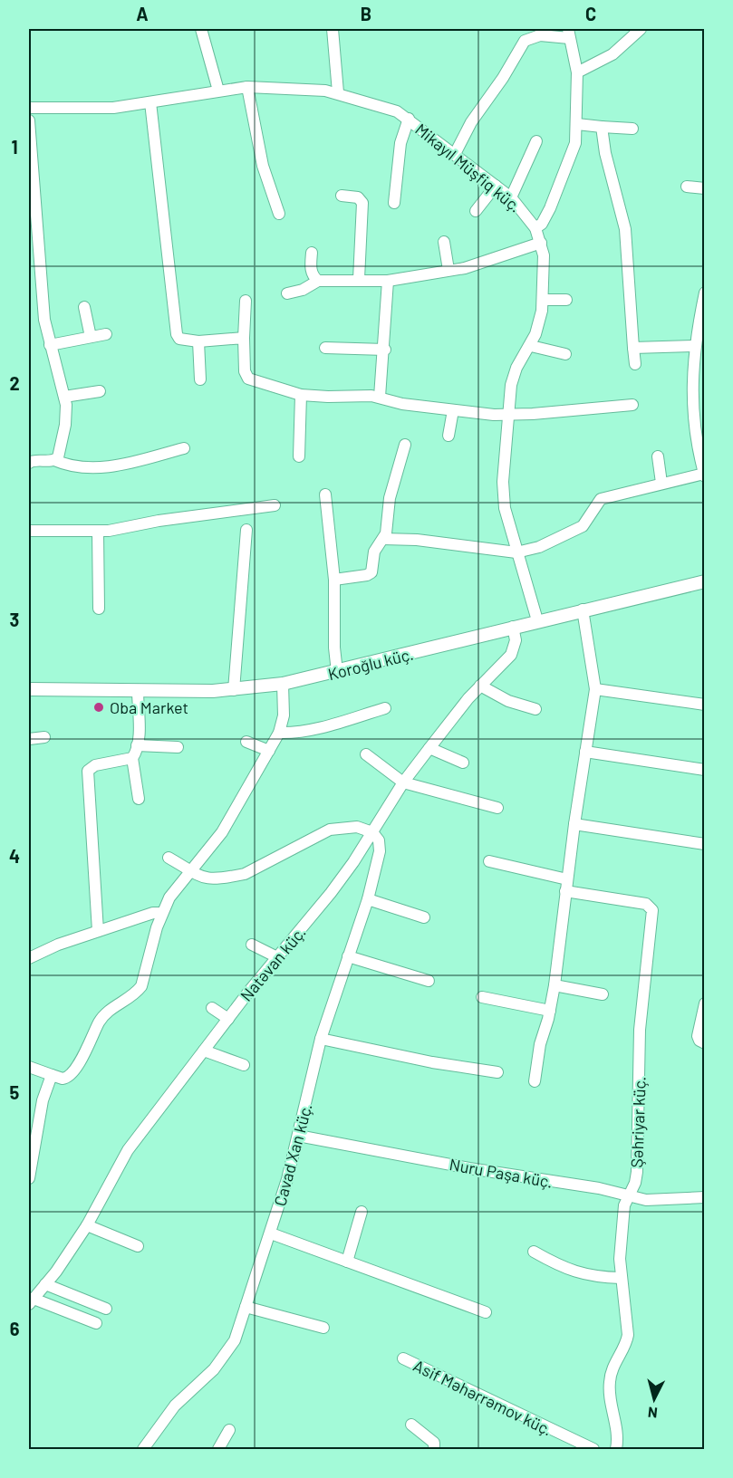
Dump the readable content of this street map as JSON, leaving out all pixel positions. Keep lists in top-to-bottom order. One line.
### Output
{"streets":{"street":["Mikayıl Müşfiq küç.","Koroğlu küç.","Natəvan küç.","Şəhriyar küç.","Cavad Xan küç.","Nuru Paşa küç.","Asif Məhərrəmov küç."]},"crossings":[["Mikayıl Müşfiq küç.","Koroğlu küç."],["Koroğlu küç.","Natəvan küç."],["Natəvan küç.","Cavad Xan küç."],["Şəhriyar küç.","Nuru Paşa küç."],["Cavad Xan küç.","Nuru Paşa küç."]],"places":["Oba Market"],"north":"bottom","grid":{"columns":["A","B","C"],"rows":["1","2","3","4","5","6"]}}
